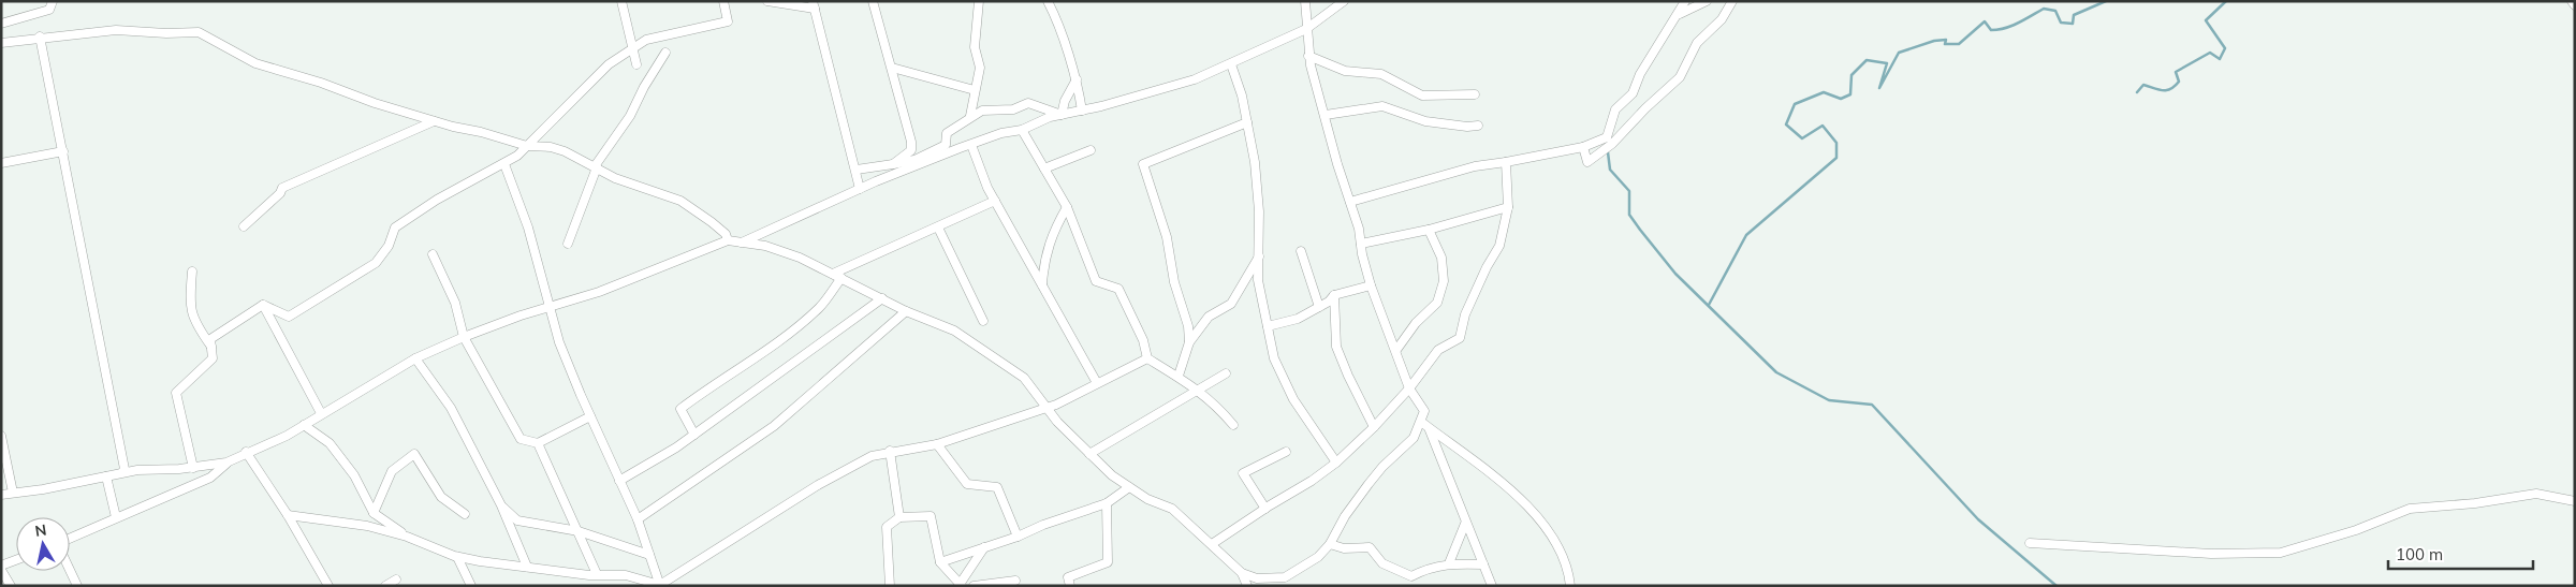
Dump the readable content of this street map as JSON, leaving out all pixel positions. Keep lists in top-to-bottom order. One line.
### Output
{"scale_bar":"100 m","north":"top"}
